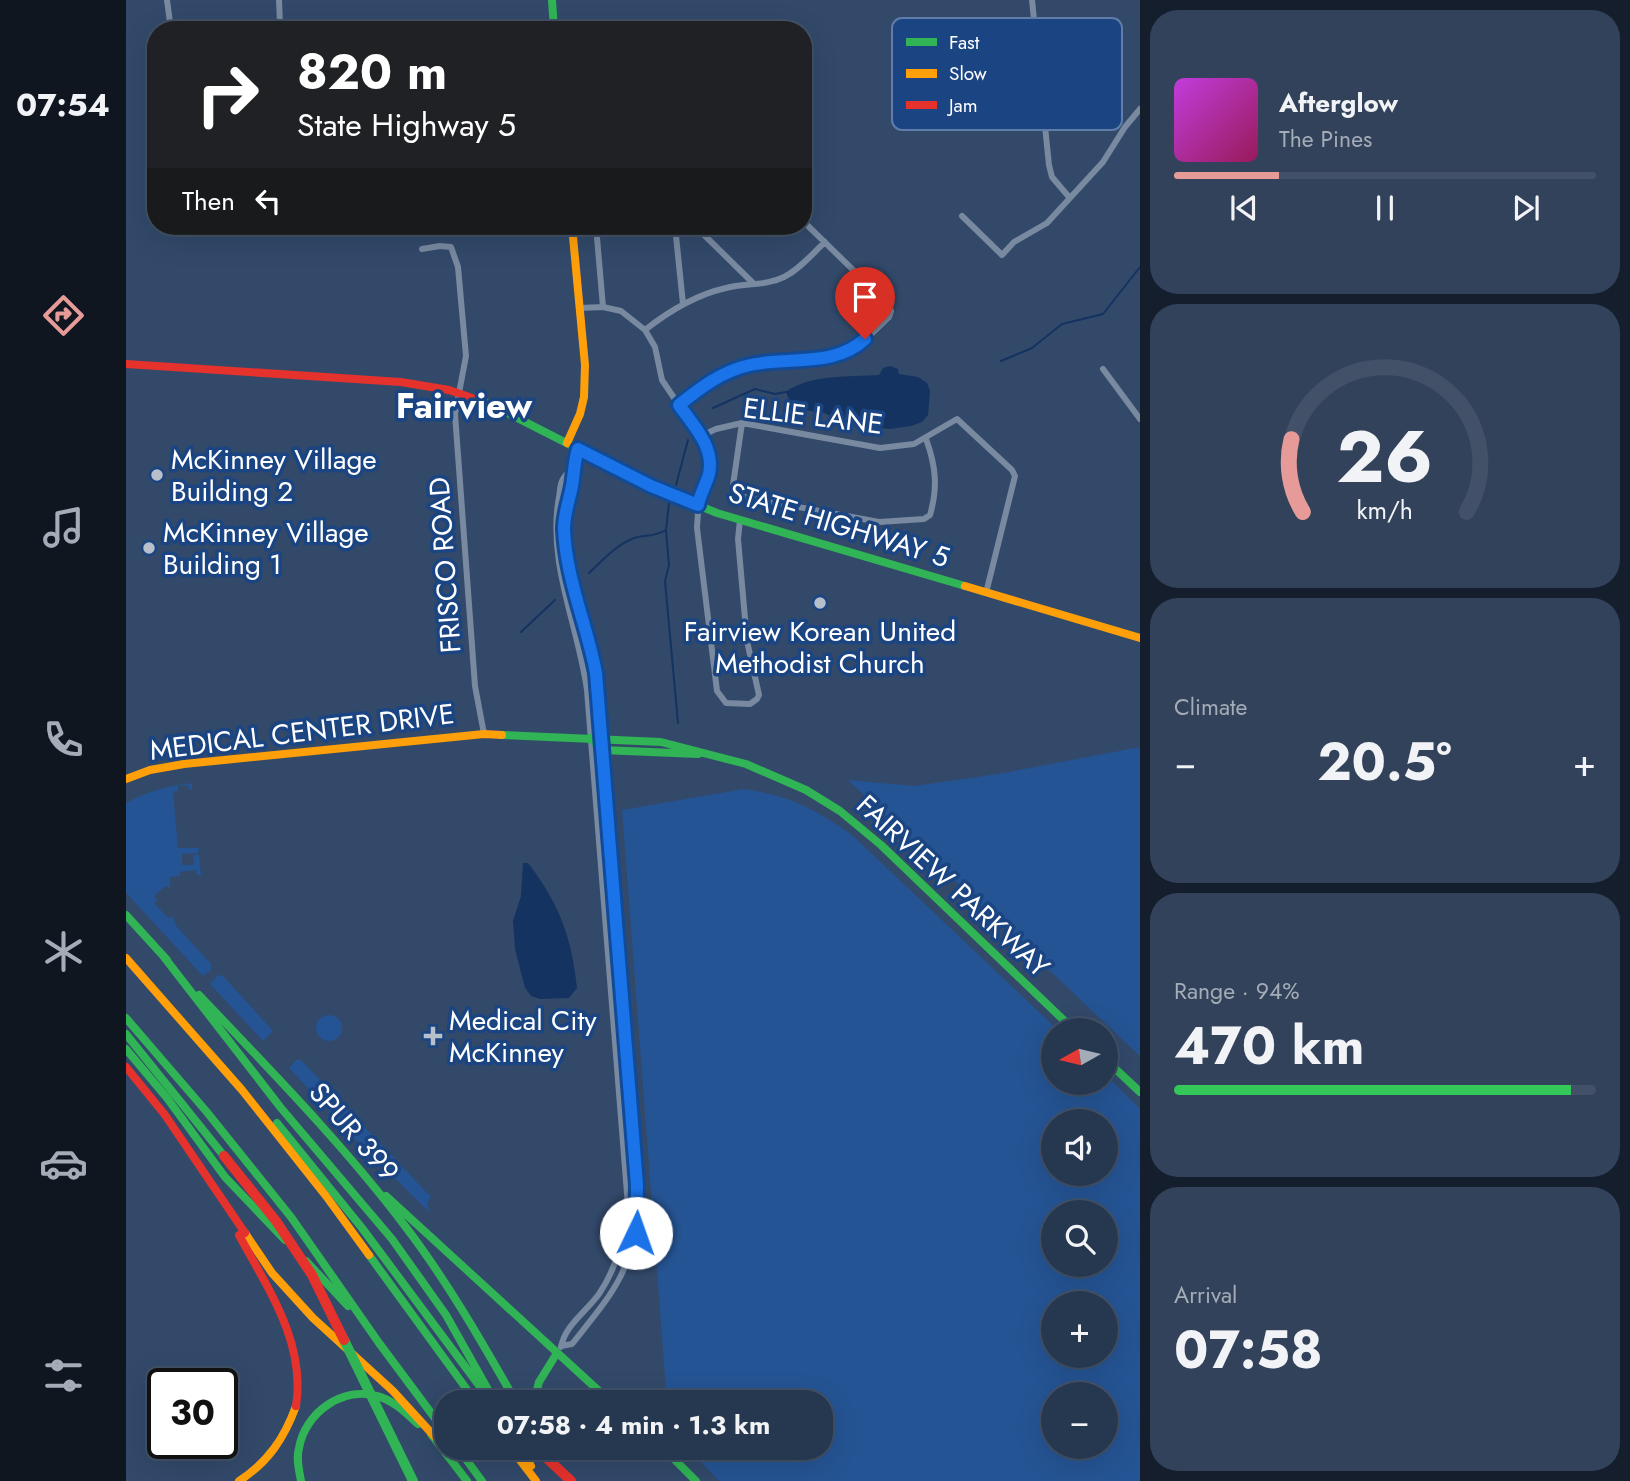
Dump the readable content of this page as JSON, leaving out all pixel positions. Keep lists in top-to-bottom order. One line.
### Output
{"streets":{"main road":["STATE HIGHWAY 5","MEDICAL CENTER DRIVE","FAIRVIEW PARKWAY","SPUR 399"],"street":["ELLIE LANE","FRISCO ROAD"]},"crossings":[["ELLIE LANE","STATE HIGHWAY 5"],["STATE HIGHWAY 5","FRISCO ROAD"],["FRISCO ROAD","MEDICAL CENTER DRIVE"],["FRISCO ROAD","FAIRVIEW PARKWAY"],["MEDICAL CENTER DRIVE","FAIRVIEW PARKWAY"]],"districts":["Fairview"],"places":{"other":["McKinney Village Building 2","McKinney Village Building 1","Fairview Korean United Methodist Church"],"health":["Medical City McKinney"]},"legend":["Fast","Slow","Jam"],"north":"left","page":{"tabs":"07:54","turn":["820 m","State Highway 5"],"song":["Afterglow","The Pines"],"then":"Then","tile":["Climate",["Range · 94%","470 km"],["Arrival","07:58"]],"heat":["−","20.5°","+"],"map_buttons":["+","−"],"limit":"30","trip":"07:58 · 4 min · 1.3 km","gauge":["26","km/h"]}}
